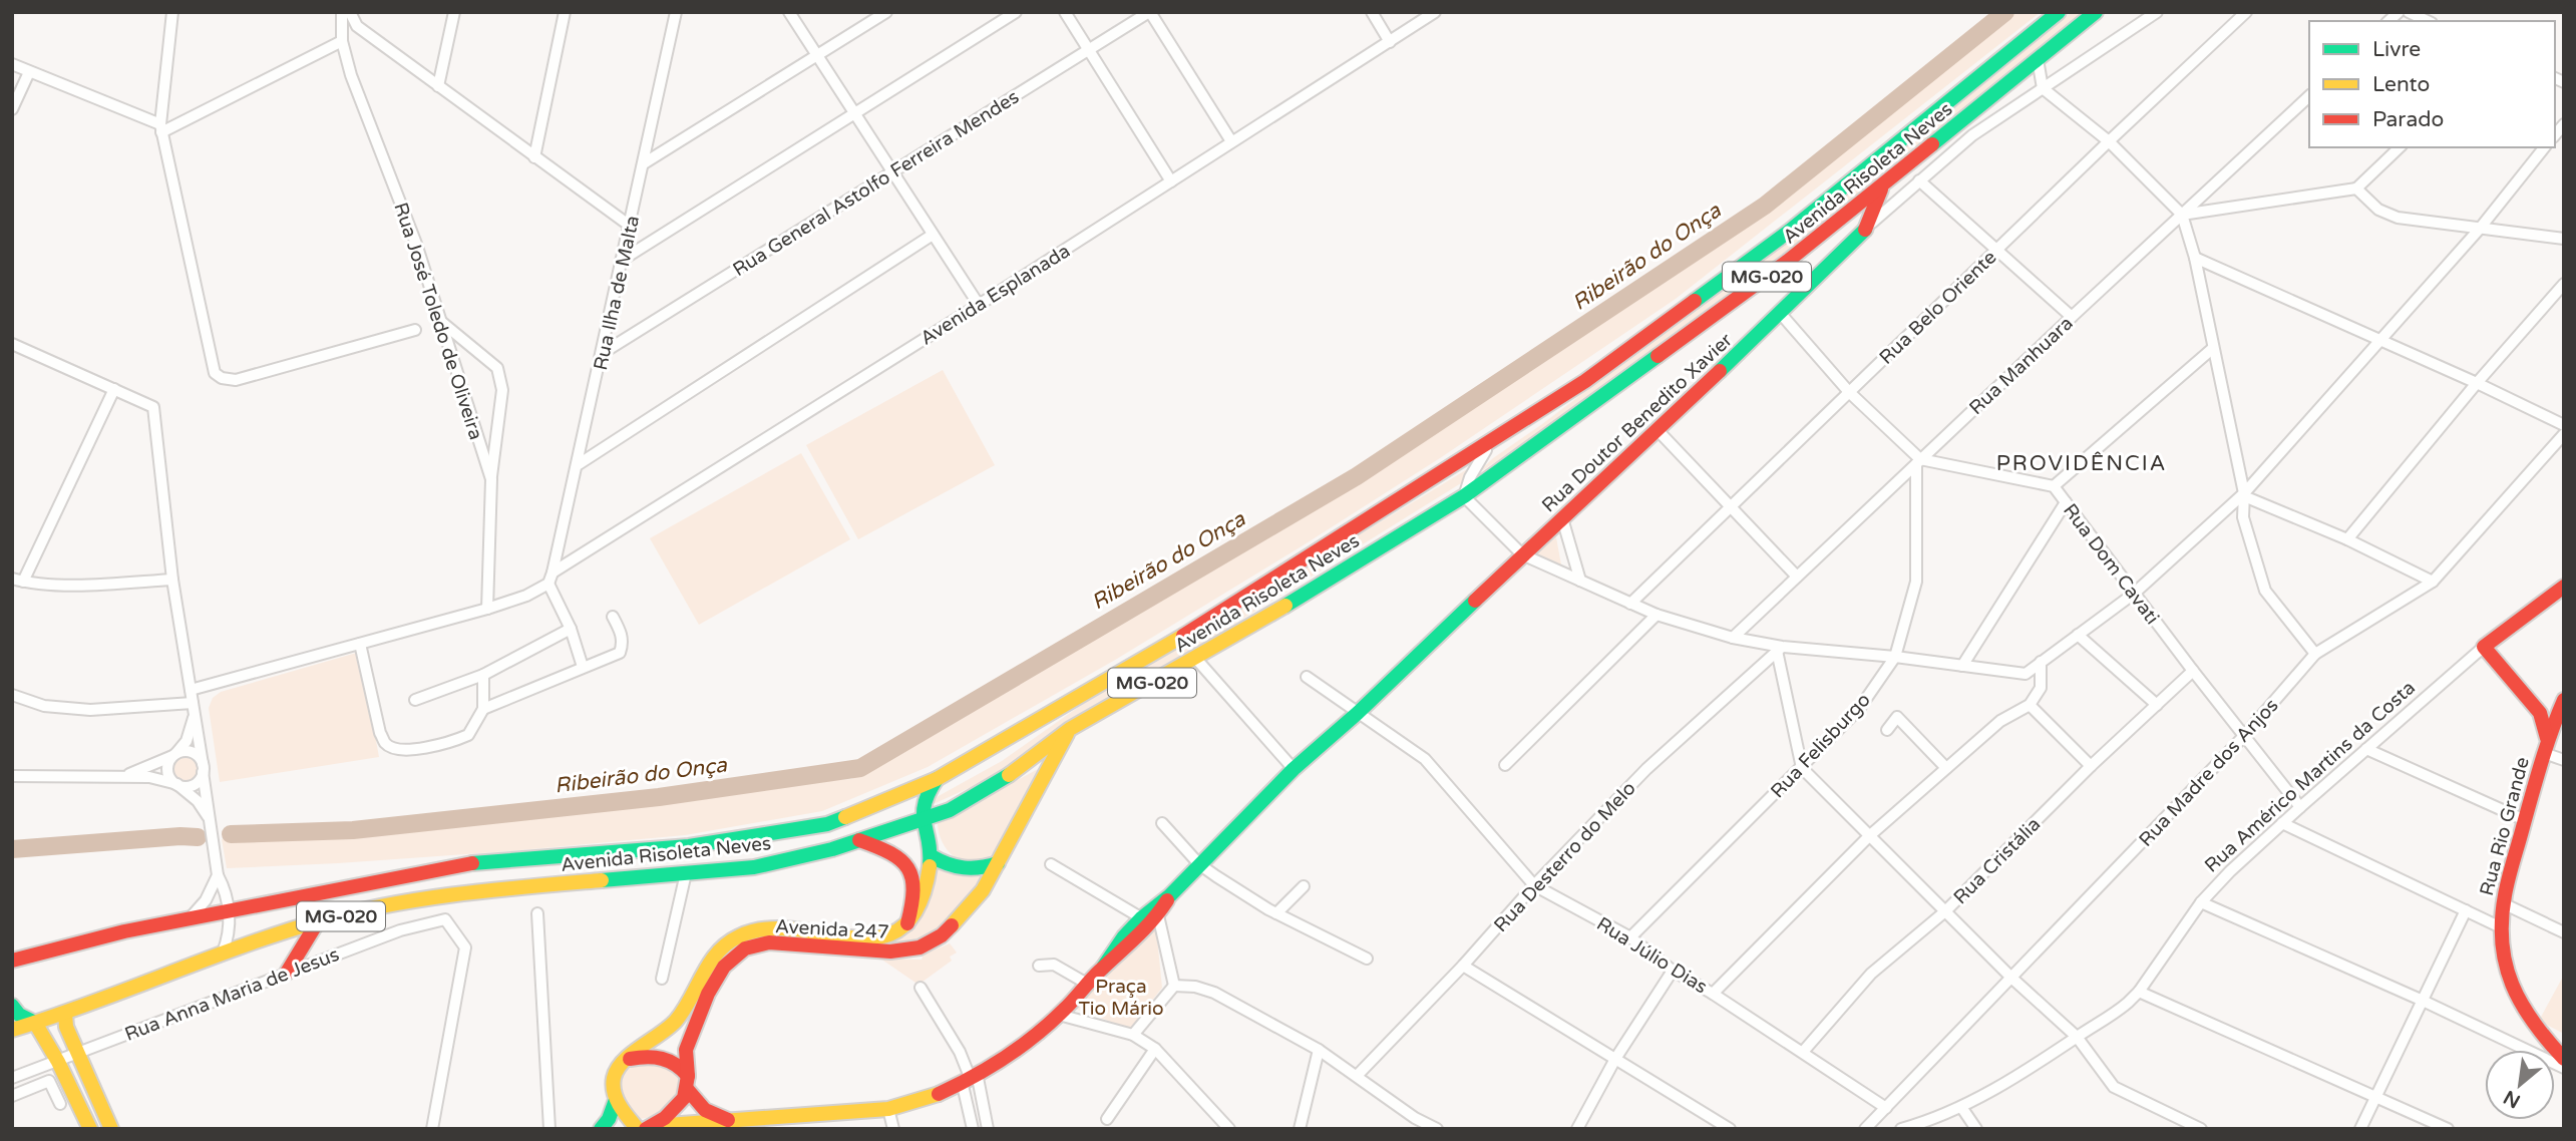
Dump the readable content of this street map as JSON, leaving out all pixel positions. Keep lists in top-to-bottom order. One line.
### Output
{"streets":{"main road":["Avenida Risoleta Neves","MG-020","Rua Doutor Benedito Xavier","Rua Américo Martins da Costa","Rua Rio Grande","Avenida 247"],"street":["Rua General Astolfo Ferreira Mendes","Rua Ilha de Malta","Avenida Esplanada","Rua Belo Oriente","Rua José Toledo de Oliveira","Rua Manhuara","Rua Dom Cavati","Rua Felisburgo","Rua Madre dos Anjos","Rua Desterro do Melo","Rua Cristália","Rua Júlio Dias","Rua Anna Maria de Jesus"]},"crossings":[["Avenida Risoleta Neves","Avenida 247"],["Rua General Astolfo Ferreira Mendes","Rua Ilha de Malta"],["Rua Ilha de Malta","Avenida Esplanada"],["Avenida Esplanada","Rua José Toledo de Oliveira"],["Rua Manhuara","Rua Dom Cavati"],["Rua Manhuara","Rua Felisburgo"],["Rua Doutor Benedito Xavier","Rua Júlio Dias"],["Rua Dom Cavati","Rua Felisburgo"],["Rua Dom Cavati","Rua Madre dos Anjos"],["Rua Dom Cavati","Rua Américo Martins da Costa"],["Rua Dom Cavati","Rua Cristália"],["Rua Felisburgo","Rua Júlio Dias"],["Rua Madre dos Anjos","Rua Júlio Dias"],["Rua Desterro do Melo","Rua Júlio Dias"],["Rua Cristália","Rua Júlio Dias"]],"districts":["PROVIDÊNCIA"],"water":["Ribeirão do Onça"],"parks":["Praça Tio Mário"],"legend":["Livre","Lento","Parado"],"north":"bottom left"}
